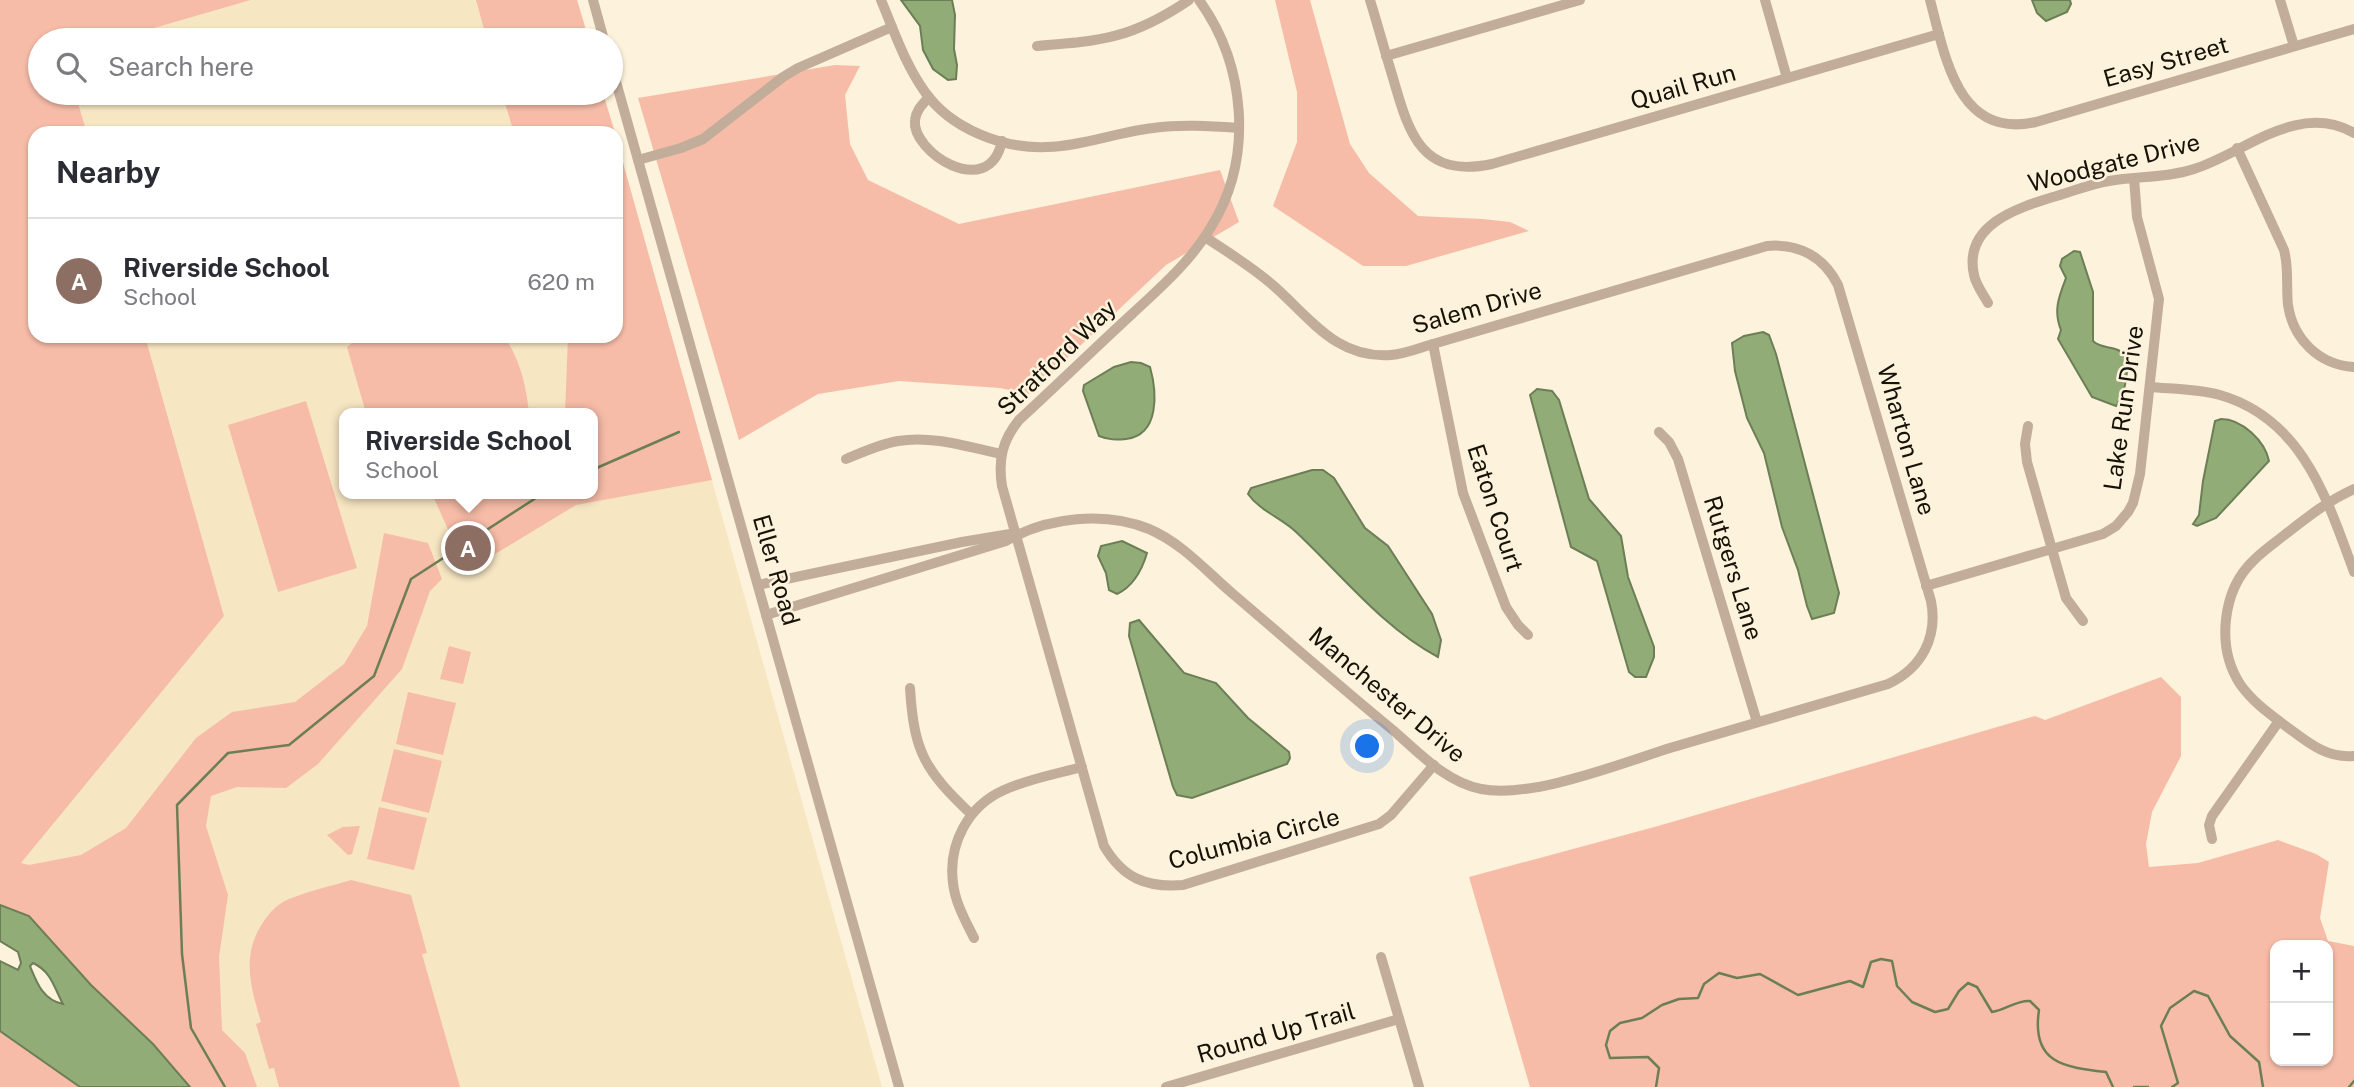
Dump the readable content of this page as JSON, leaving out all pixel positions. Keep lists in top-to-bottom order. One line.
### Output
{"streets":{"street":["Easy Street","Quail Run","Woodgate Drive","Salem Drive","Stratford Way","Lake Run Drive","Wharton Lane","Eaton Court","Rutgers Lane","Eller Road","Manchester Drive","Columbia Circle","Round Up Trail"]},"crossings":[["Easy Street","Quail Run"],["Woodgate Drive","Lake Run Drive"],["Salem Drive","Stratford Way"],["Salem Drive","Wharton Lane"],["Salem Drive","Eaton Court"],["Stratford Way","Manchester Drive"],["Stratford Way","Columbia Circle"],["Lake Run Drive","Wharton Lane"],["Wharton Lane","Manchester Drive"],["Rutgers Lane","Manchester Drive"],["Eller Road","Manchester Drive"],["Manchester Drive","Columbia Circle"]],"page":{"search":"Search here","heading":"Nearby","list":[{"mark":"A","name":"Riverside School","note":"School","value":"620 m"}],"popup":["Riverside School","School"],"pins":"A","map_buttons":["+","−"]}}
